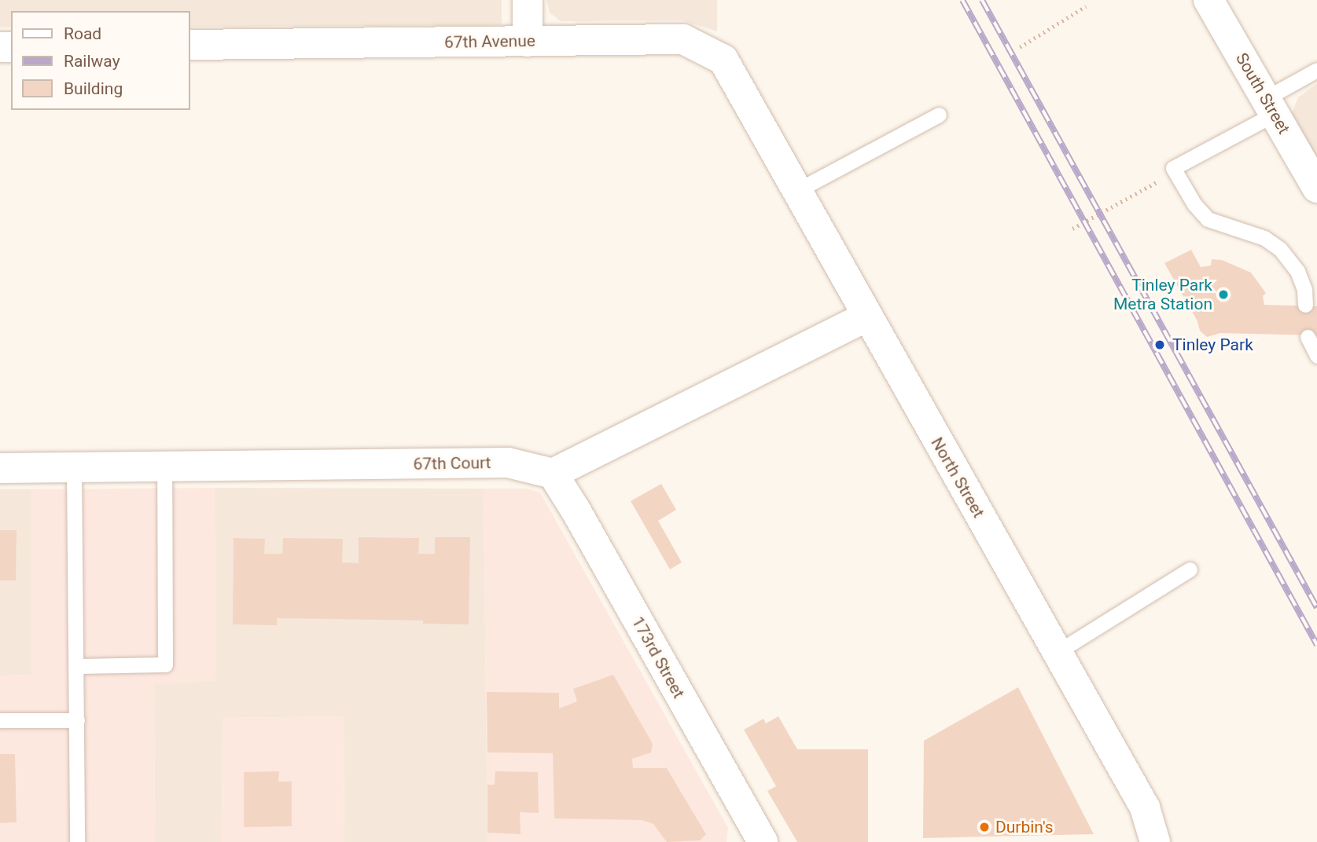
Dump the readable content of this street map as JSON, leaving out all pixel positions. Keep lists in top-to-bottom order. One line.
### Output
{"streets":{"street":["67th Avenue","South Street","67th Court","North Street","173rd Street"]},"crossings":[["67th Avenue","North Street"],["67th Court","173rd Street"]],"places":["Tinley Park Metra Station","Tinley Park","Durbin's"],"legend":["Road","Railway","Building"]}
